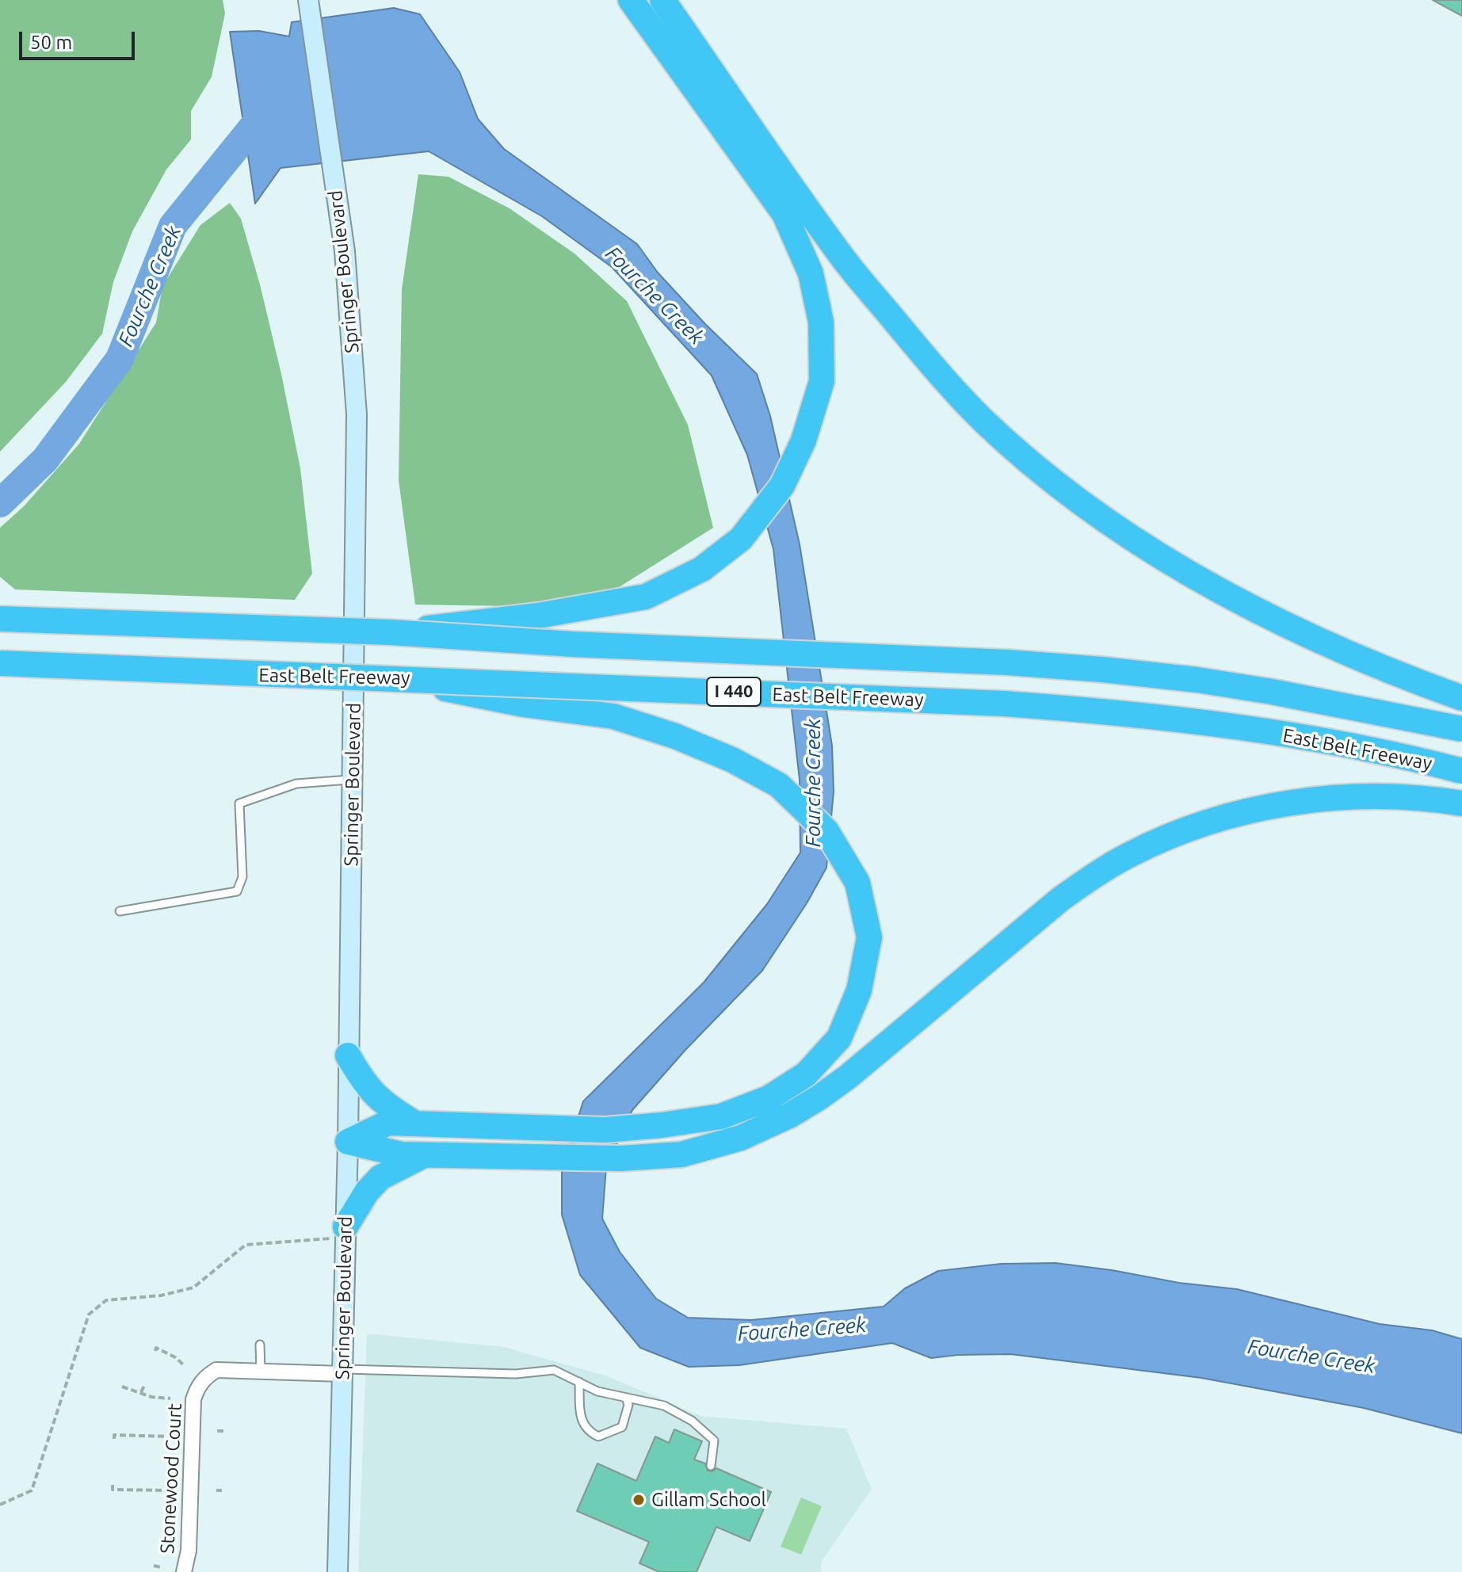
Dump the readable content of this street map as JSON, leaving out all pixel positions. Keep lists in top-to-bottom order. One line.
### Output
{"streets":{"highway":["East Belt Freeway","I 440"],"main road":["Springer Boulevard"],"street":["Stonewood Court"]},"crossings":[["Springer Boulevard","Stonewood Court"]],"water":["Fourche Creek"],"places":["Gillam School"],"scale_bar":"50 m"}
